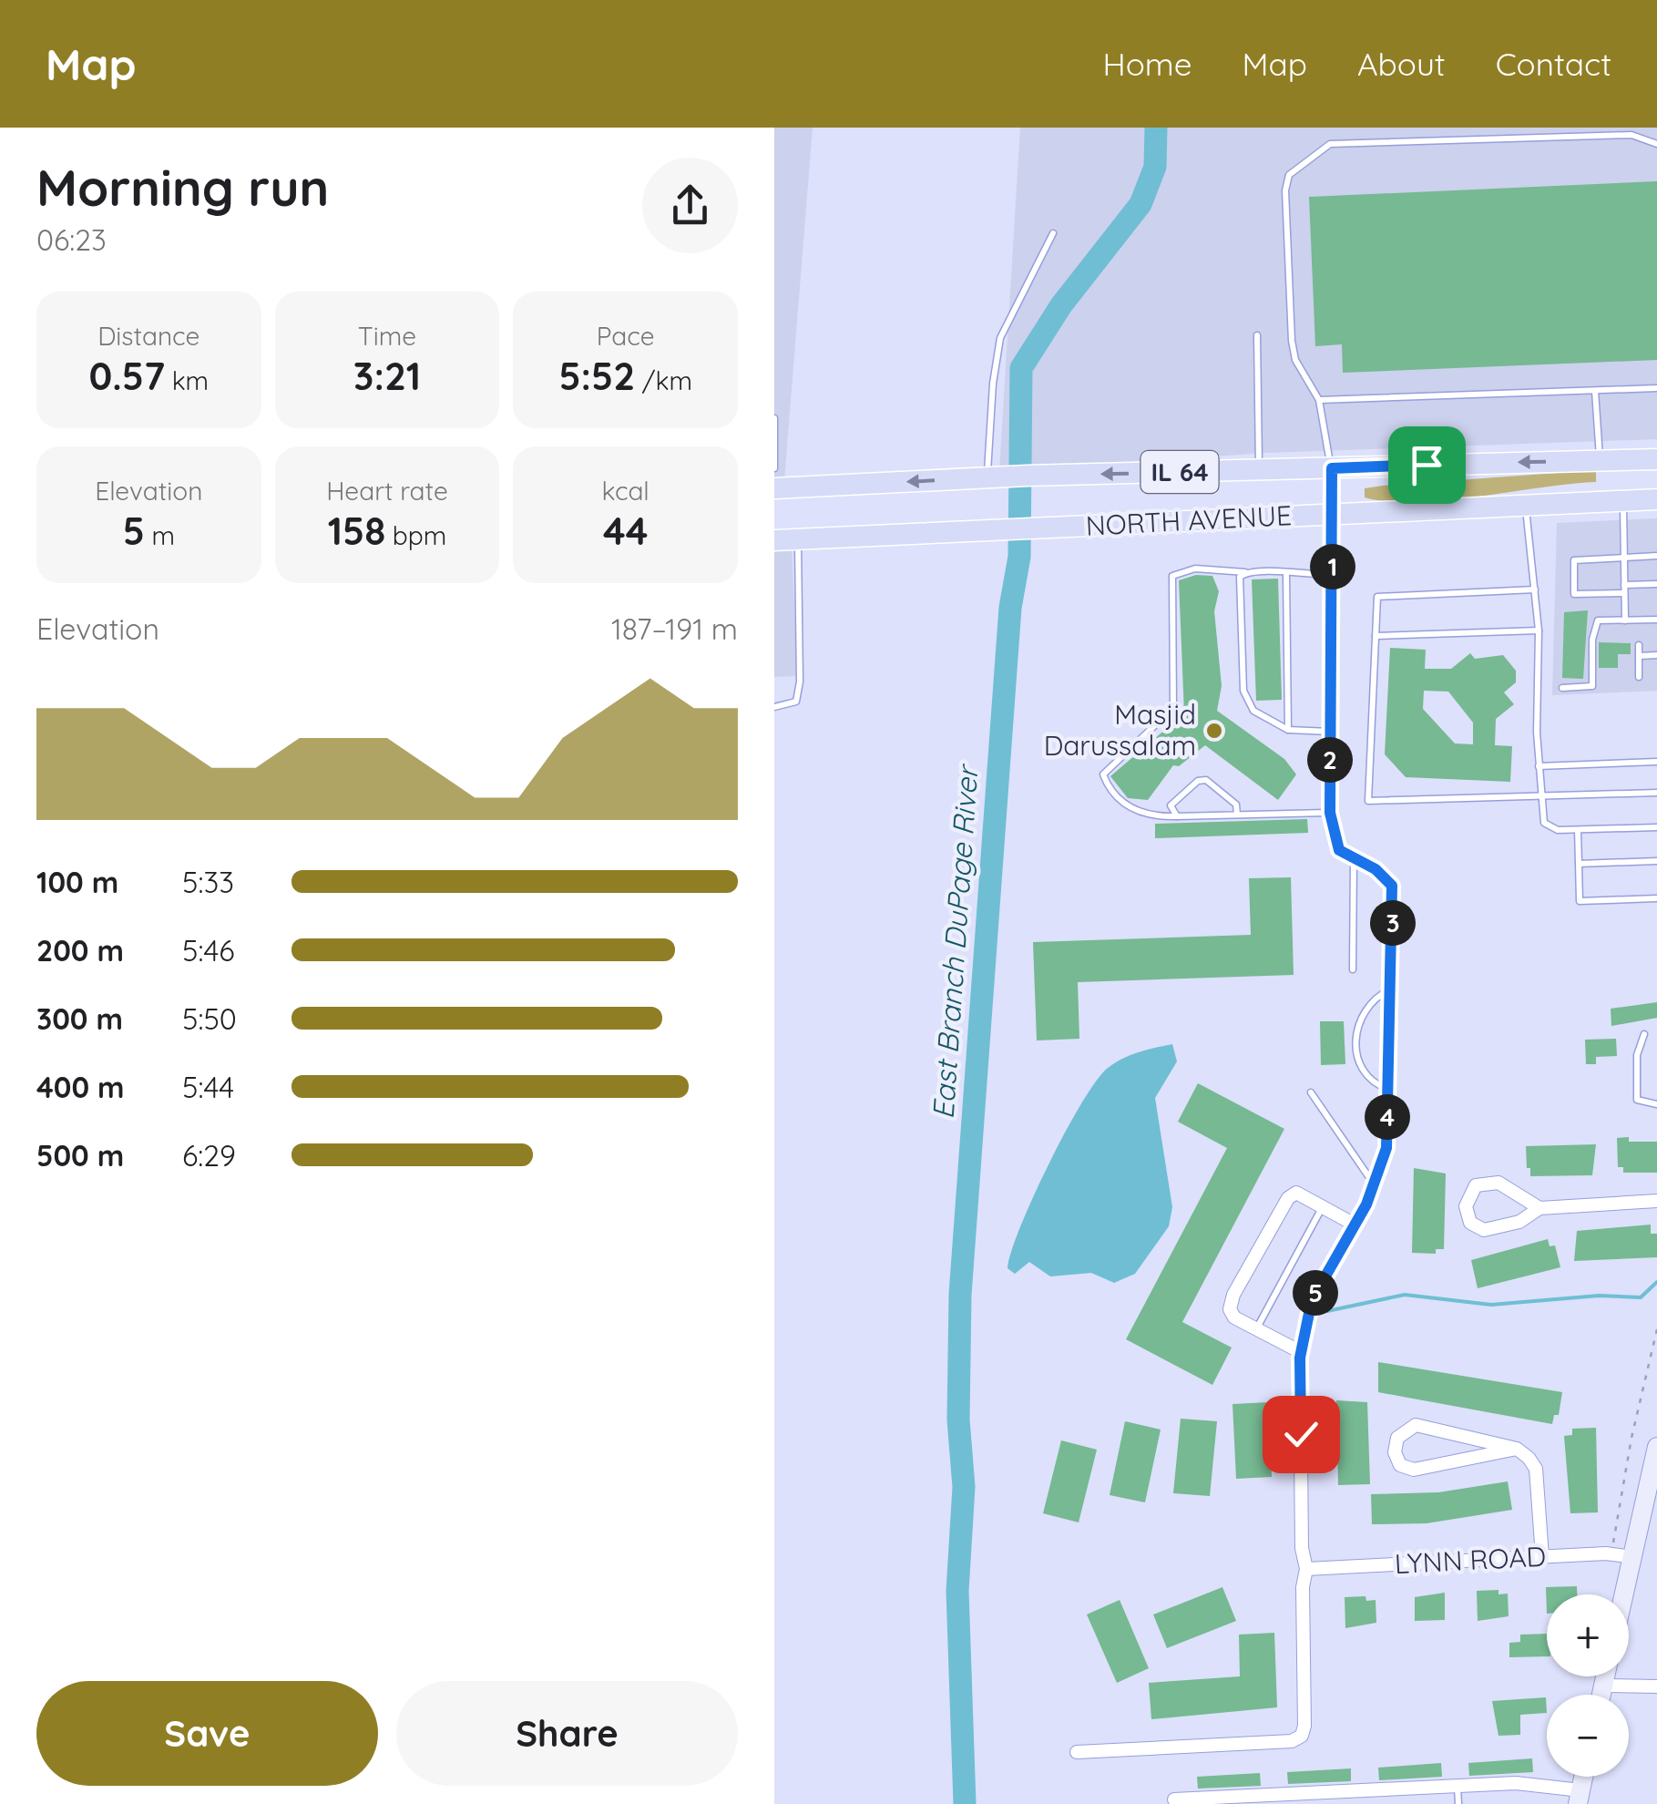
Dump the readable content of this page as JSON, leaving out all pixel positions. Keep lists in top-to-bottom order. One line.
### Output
{"streets":{"main road":["IL 64","NORTH AVENUE"],"street":["LYNN ROAD"]},"water":["East Branch DuPage River"],"places":["Masjid Darussalam"],"page":{"header":"Map","nav":["Home","Map","About","Contact"],"heading":["Morning run","06:23"],"stats":[["Distance","0.57 km"],["Time","3:21"],["Pace","5:52 /km"],["Elevation","5 m"],["Heart rate","158 bpm"],["kcal","44"]],"pins":["1","2","3","4","5"],"chart":["Elevation","187–191 m"],"list":[{"name":"100 m","note":"5:33"},{"name":"200 m","note":"5:46"},{"name":"300 m","note":"5:50"},{"name":"400 m","note":"5:44"},{"name":"500 m","note":"6:29"}],"map_buttons":["+","−"],"buttons":["Save","Share"]}}
